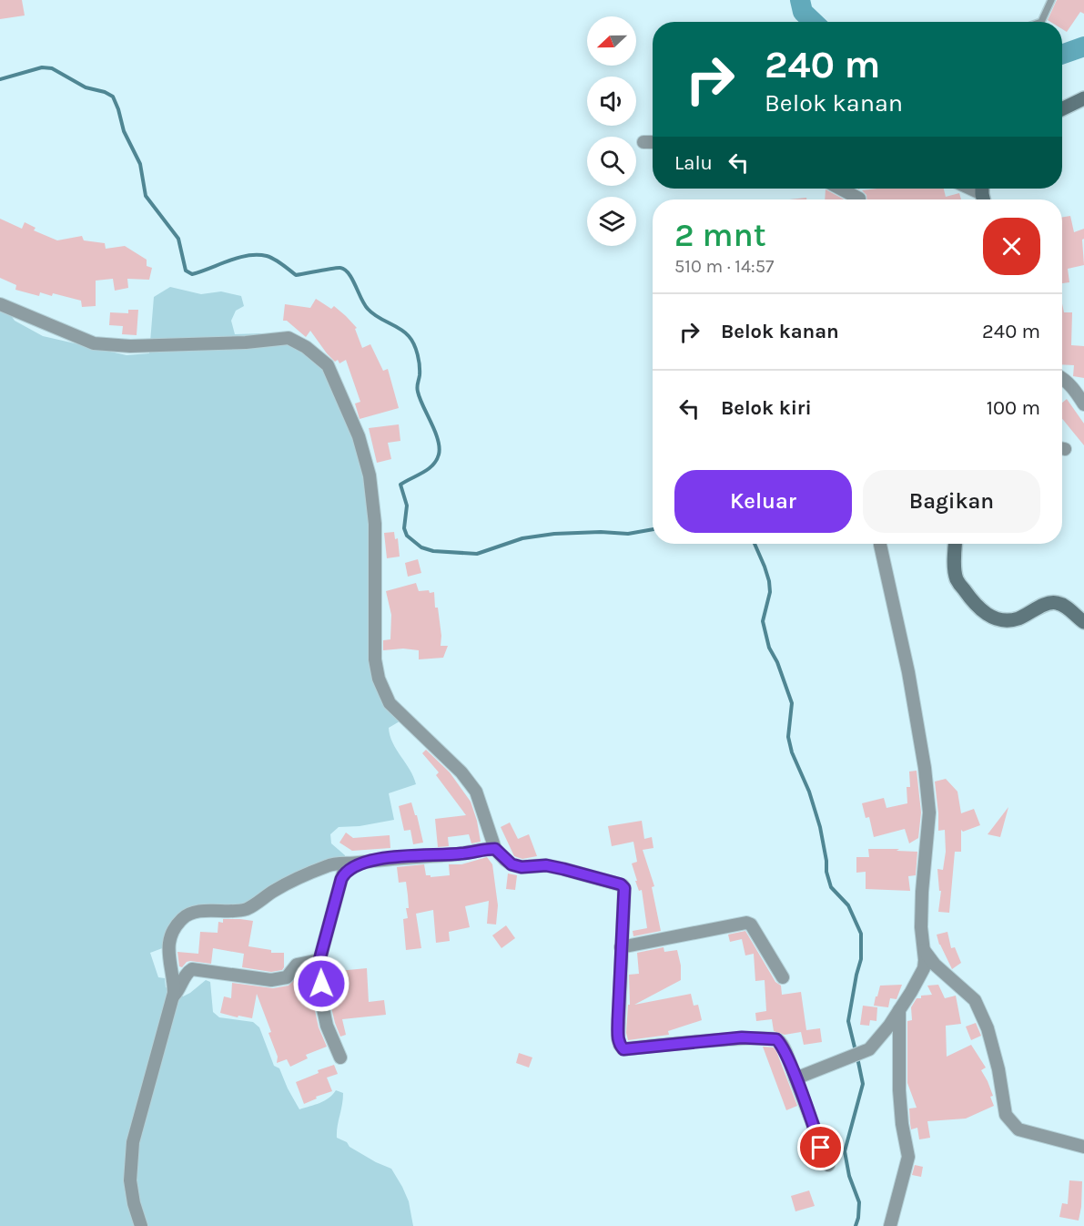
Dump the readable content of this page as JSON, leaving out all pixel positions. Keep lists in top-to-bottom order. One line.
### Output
{"north":"left","page":{"turn":["240 m","Belok kanan"],"then":"Lalu","heading":["2 mnt","510 m · 14:57"],"list":[{"name":"Belok kanan","value":"240 m"},{"name":"Belok kiri","value":"100 m"}],"buttons":["Keluar","Bagikan"]}}
